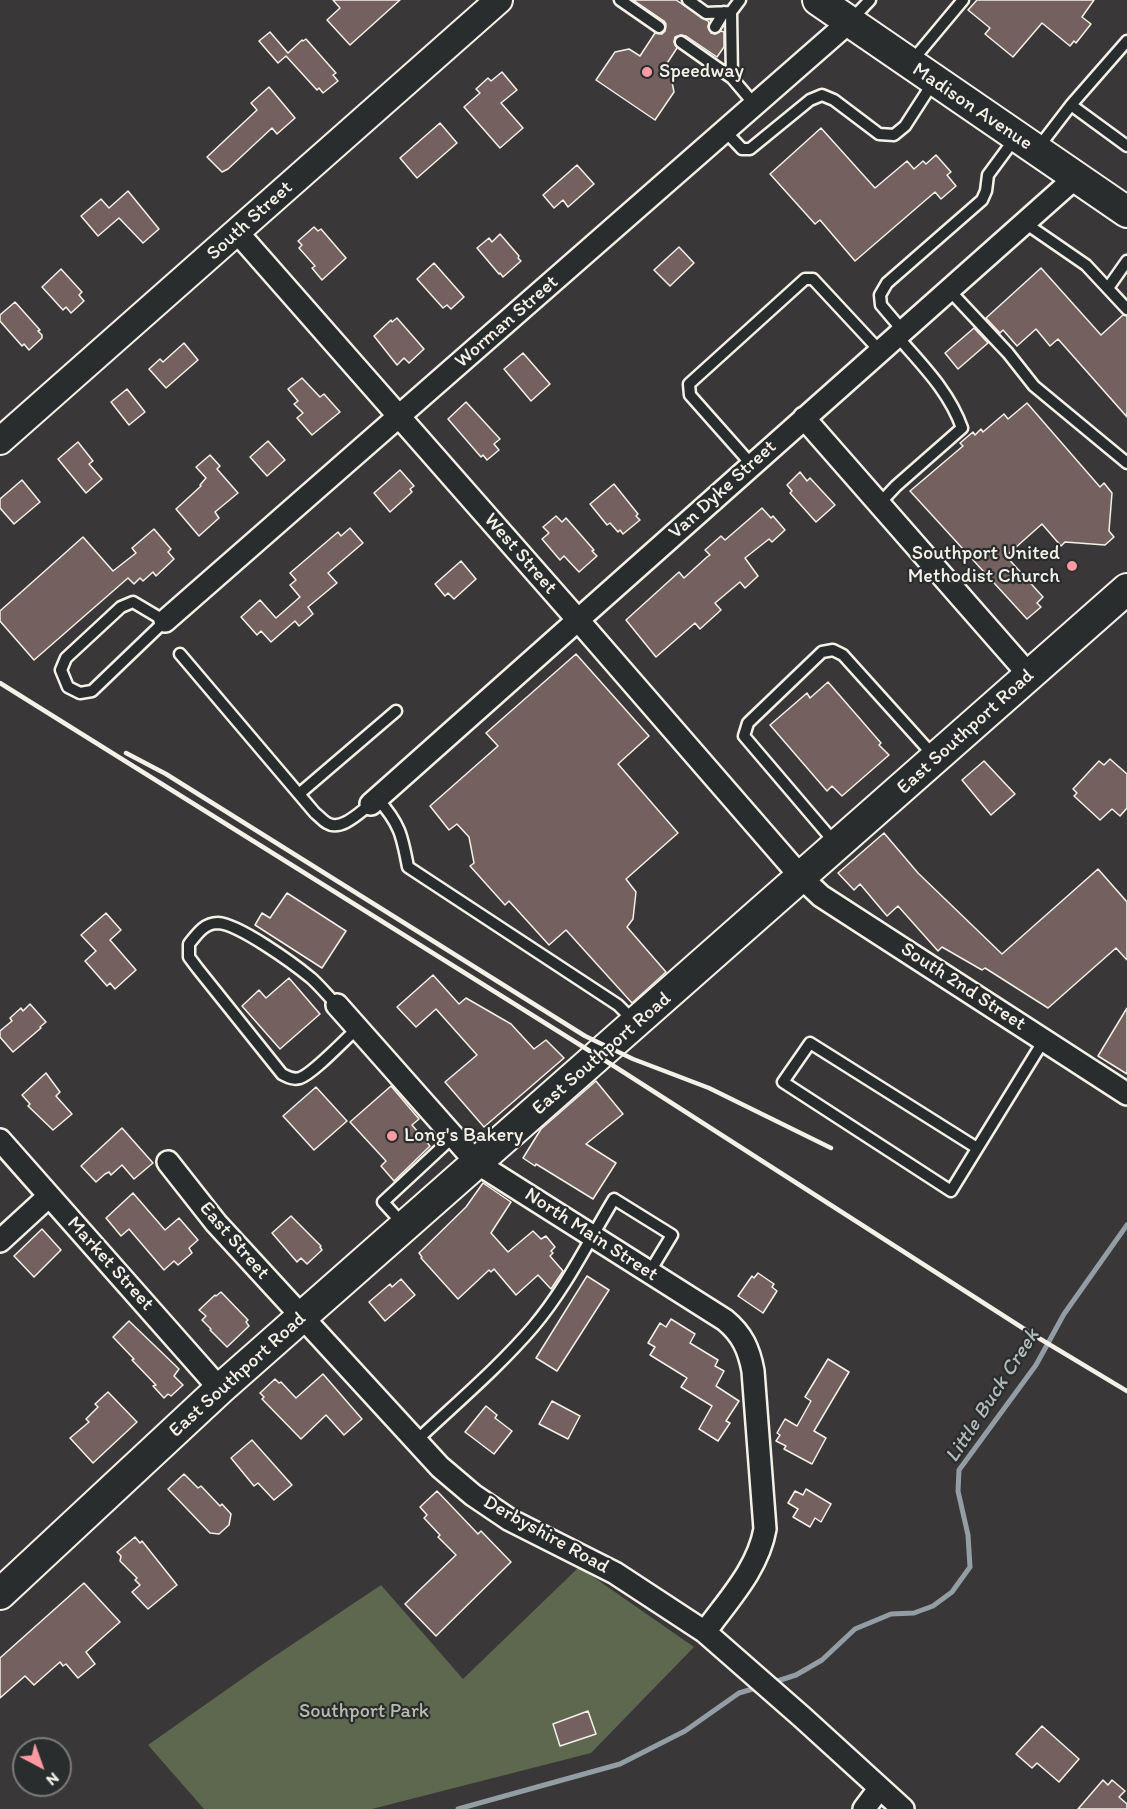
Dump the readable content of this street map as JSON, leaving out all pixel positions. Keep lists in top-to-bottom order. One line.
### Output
{"streets":{"main road":["Madison Avenue","East Southport Road"],"street":["South Street","Worman Street","Van Dyke Street","West Street","South 2nd Street","North Main Street","East Street","Market Street","Derbyshire Road"]},"crossings":[["Madison Avenue","Worman Street"],["Madison Avenue","Van Dyke Street"],["South Street","West Street"],["Worman Street","West Street"],["Van Dyke Street","West Street"],["West Street","East Southport Road"],["West Street","South 2nd Street"],["East Southport Road","South 2nd Street"],["East Southport Road","North Main Street"],["East Southport Road","East Street"],["East Southport Road","Market Street"],["East Southport Road","Derbyshire Road"],["North Main Street","Derbyshire Road"],["East Street","Derbyshire Road"]],"water":["Little Buck Creek"],"parks":["Southport Park"],"places":["Speedway","Southport United Methodist Church","Long's Bakery"],"north":"bottom right"}
